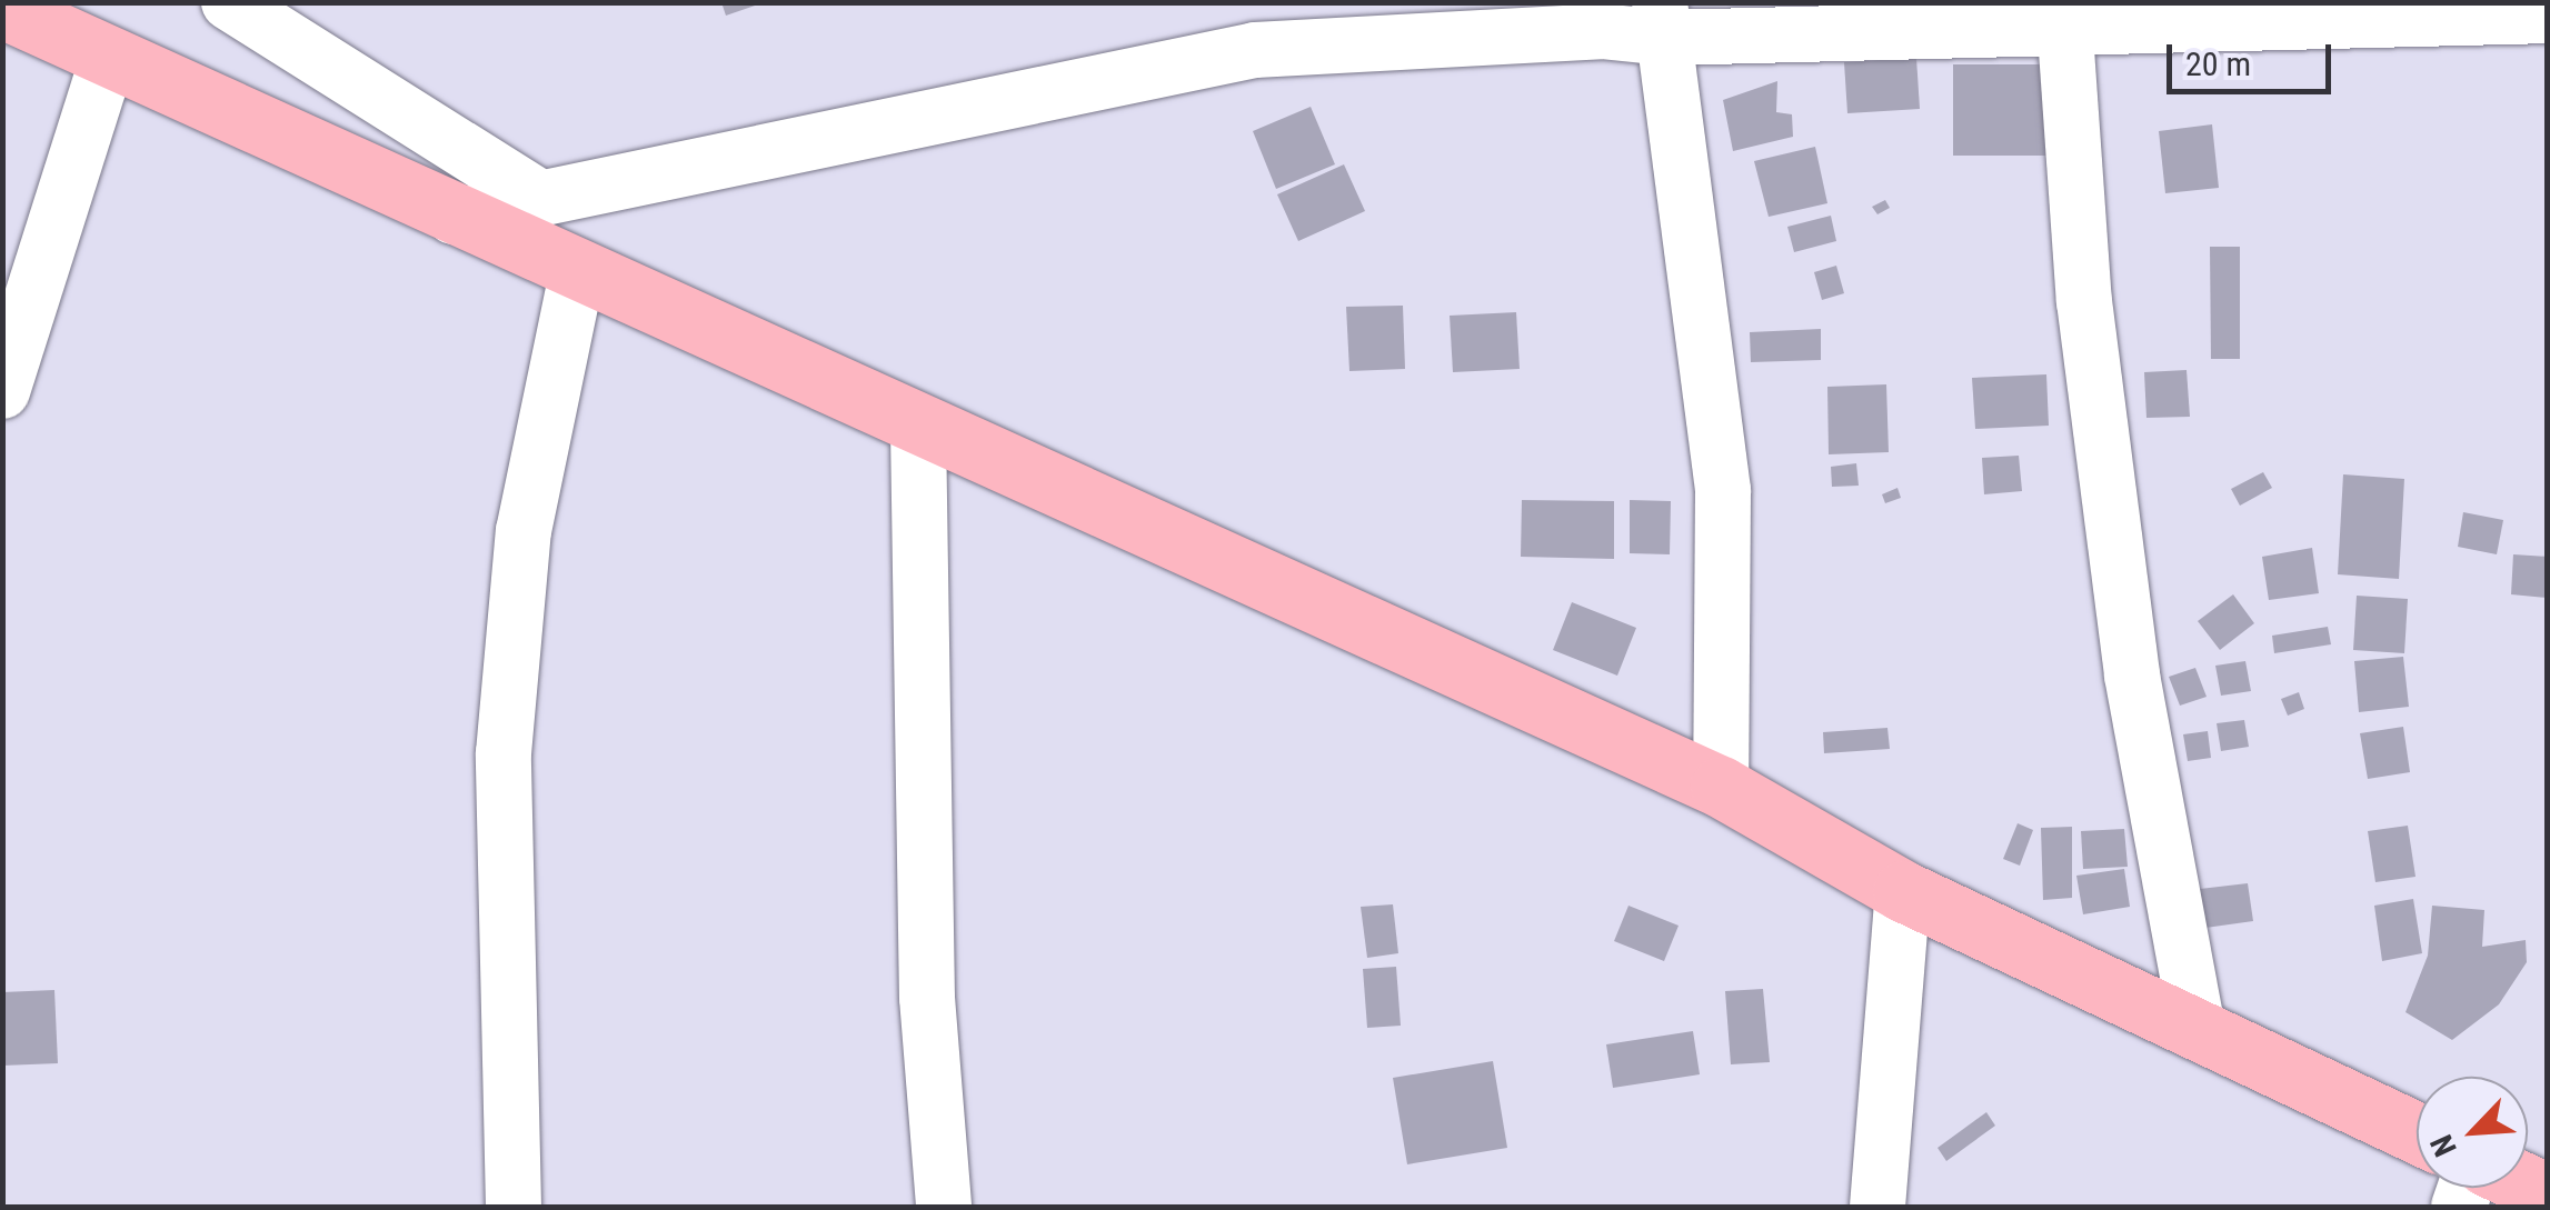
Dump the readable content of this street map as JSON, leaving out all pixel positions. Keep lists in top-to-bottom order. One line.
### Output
{"scale_bar":"20 m","north":"bottom left"}
